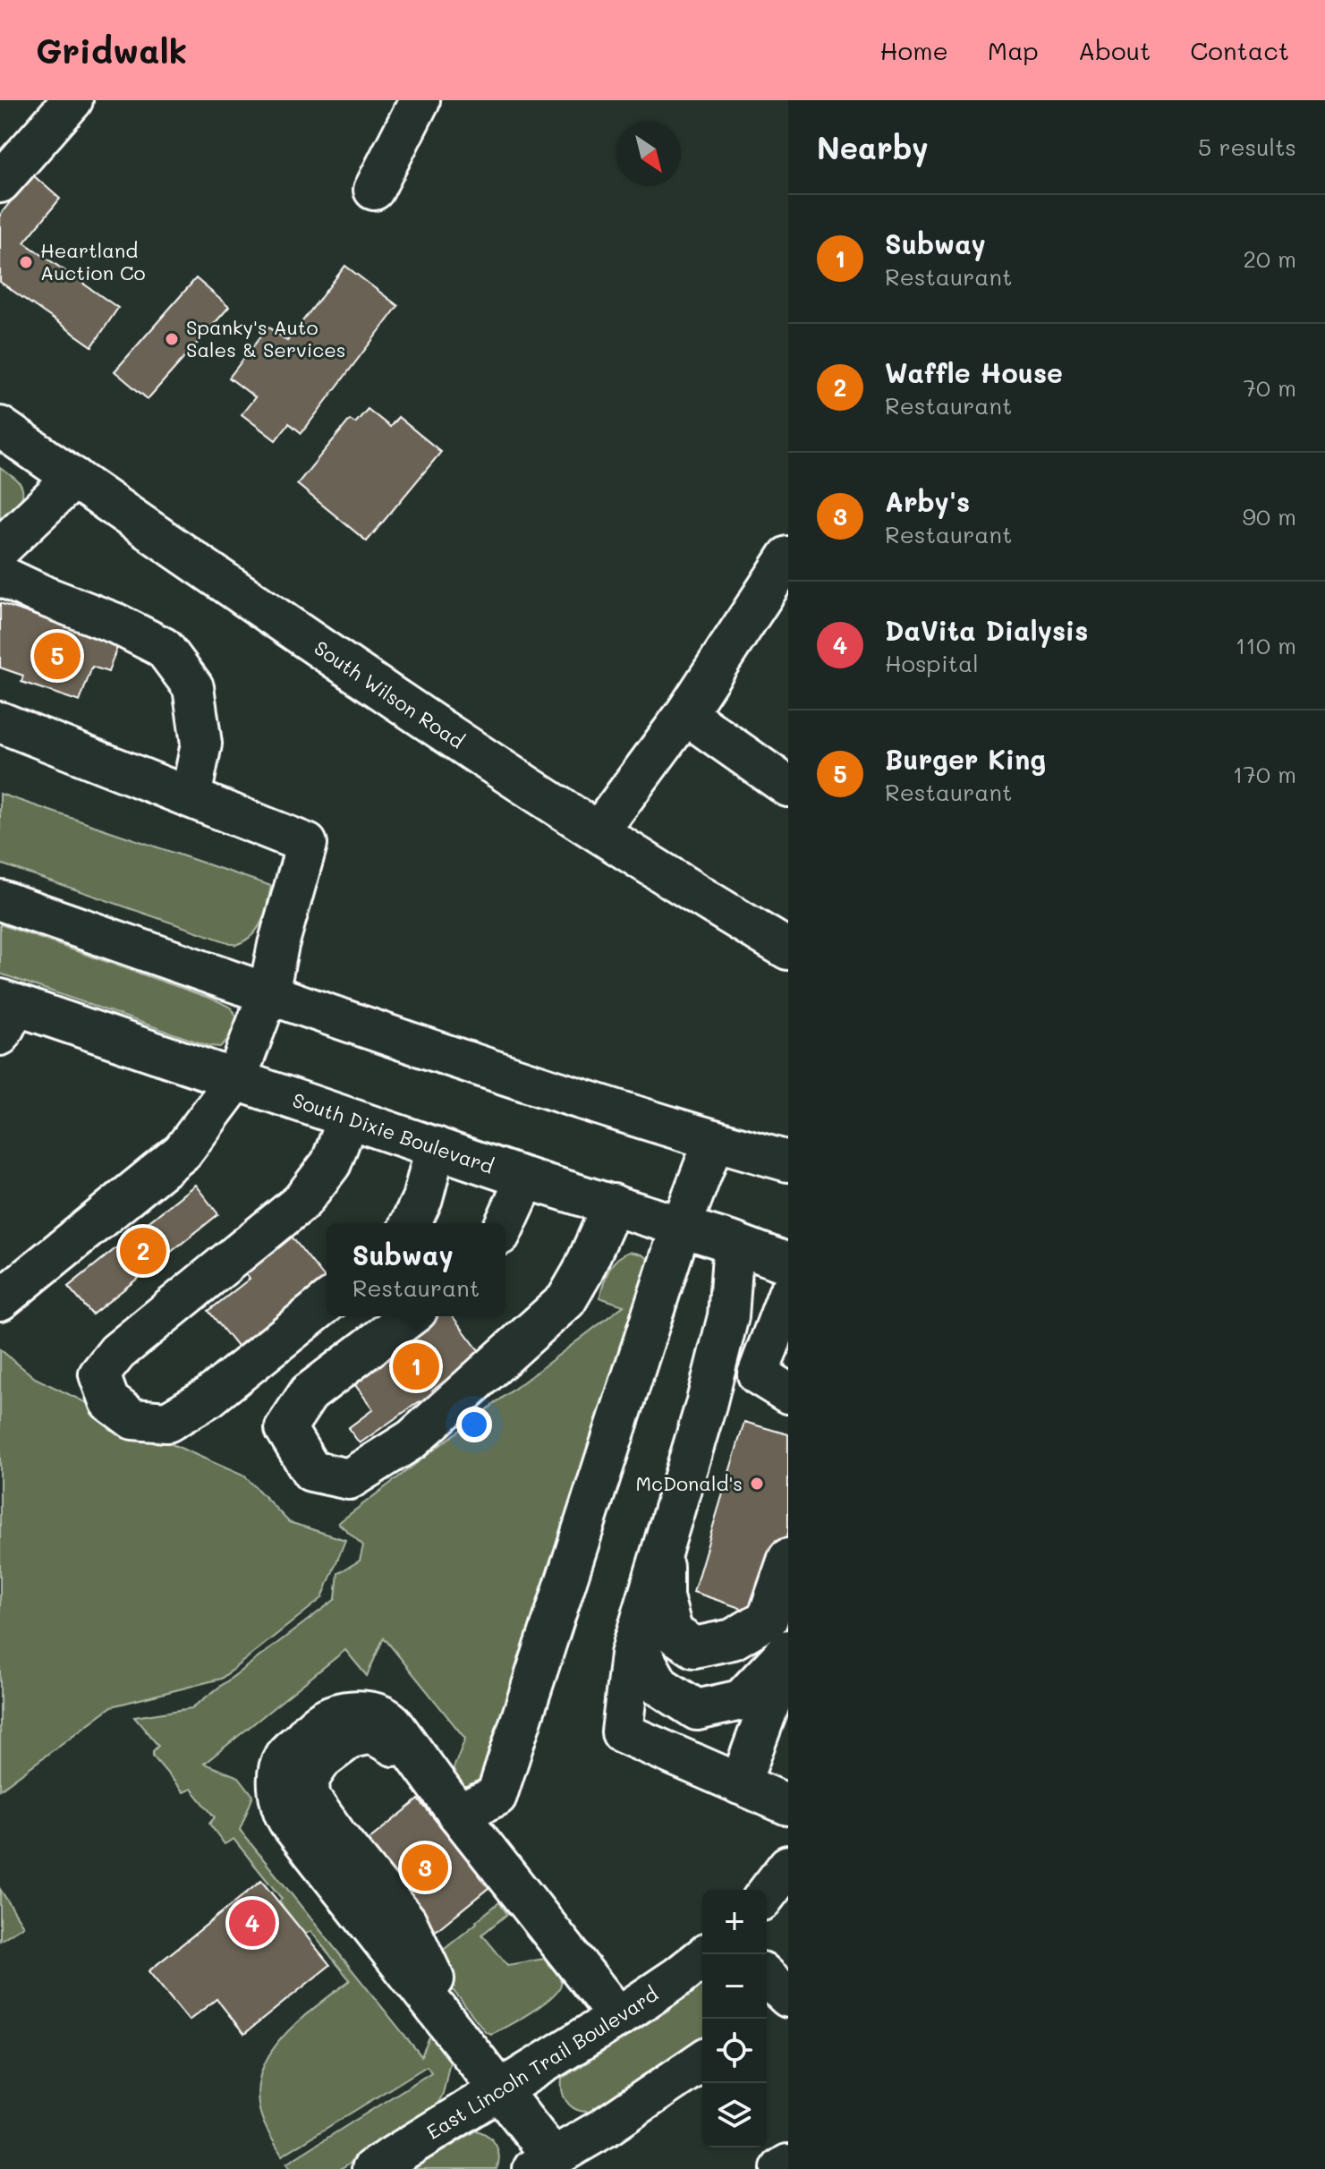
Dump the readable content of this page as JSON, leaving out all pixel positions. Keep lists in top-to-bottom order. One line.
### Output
{"streets":{"main road":["South Wilson Road","South Dixie Boulevard","East Lincoln Trail Boulevard"]},"places":["Heartland Auction Co","Spanky's Auto Sales & Services","McDonald's"],"north":"bottom right","page":{"header":"Gridwalk","nav":["Home","Map","About","Contact"],"heading":["Nearby","5 results"],"list":[{"mark":"1","name":"Subway","note":"Restaurant","value":"20 m"},{"mark":"2","name":"Waffle House","note":"Restaurant","value":"70 m"},{"mark":"3","name":"Arby's","note":"Restaurant","value":"90 m"},{"mark":"4","name":"DaVita Dialysis","note":"Hospital","value":"110 m"},{"mark":"5","name":"Burger King","note":"Restaurant","value":"170 m"}],"pins":["5","2","1","3","4"],"popup":["Subway","Restaurant"],"map_buttons":["+","−"]}}
